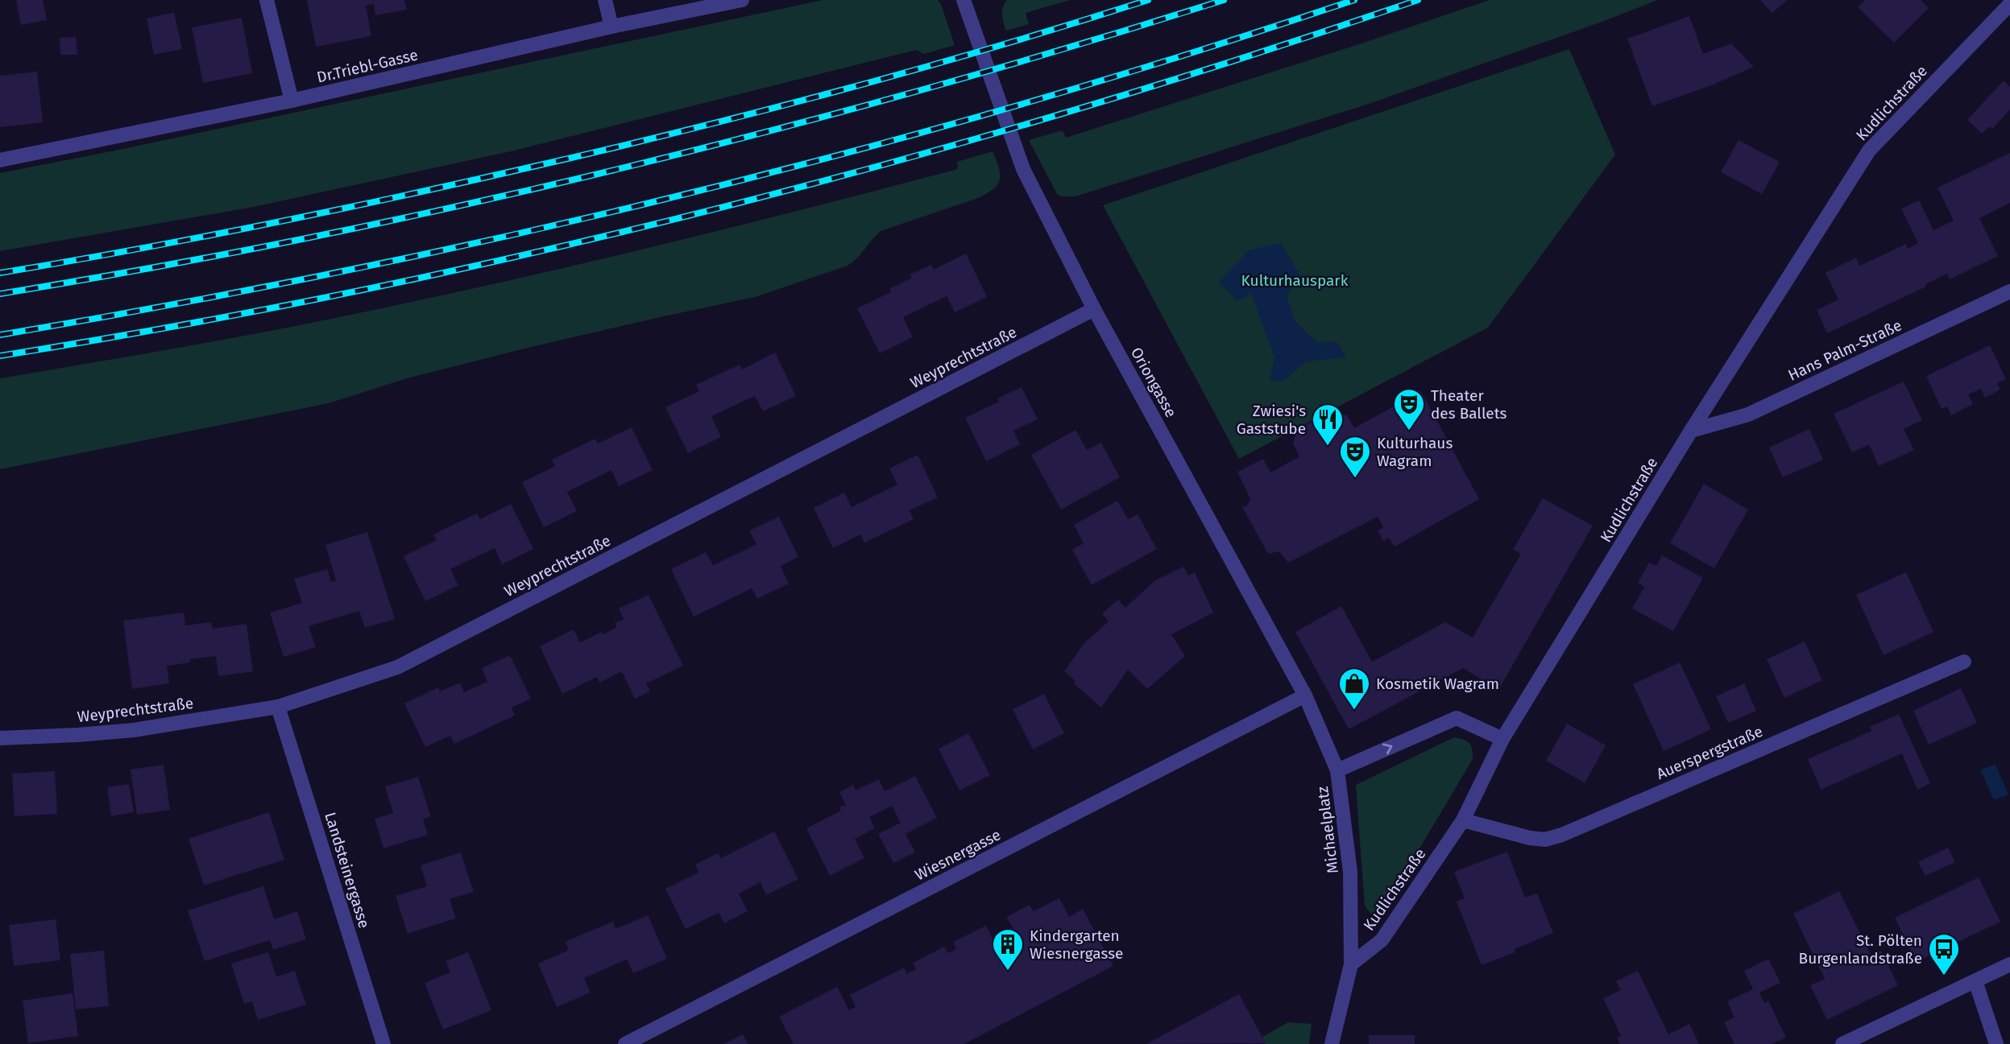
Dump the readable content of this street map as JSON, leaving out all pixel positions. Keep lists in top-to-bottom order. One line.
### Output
{"streets":{"street":["Dr.Triebl-Gasse","Kudlichstraße","Hans Palm-Straße","Weyprechtstraße","Oriongasse","Auerspergstraße","Michaelplatz","Wiesnergasse","Landsteinergasse"]},"crossings":[["Kudlichstraße","Hans Palm-Straße"],["Kudlichstraße","Auerspergstraße"],["Kudlichstraße","Michaelplatz"],["Weyprechtstraße","Oriongasse"],["Weyprechtstraße","Landsteinergasse"],["Oriongasse","Michaelplatz"],["Oriongasse","Wiesnergasse"]],"one_way":["Michaelplatz"],"parks":["Kulturhauspark"],"places":{"theatre":["Theater des Ballets","Kulturhaus Wagram"],"restaurant":["Zwiesi's Gaststube"],"shop":["Kosmetik Wagram"],"building":["Kindergarten Wiesnergasse"],"bus stop":["St. Pölten Burgenlandstraße"]}}
